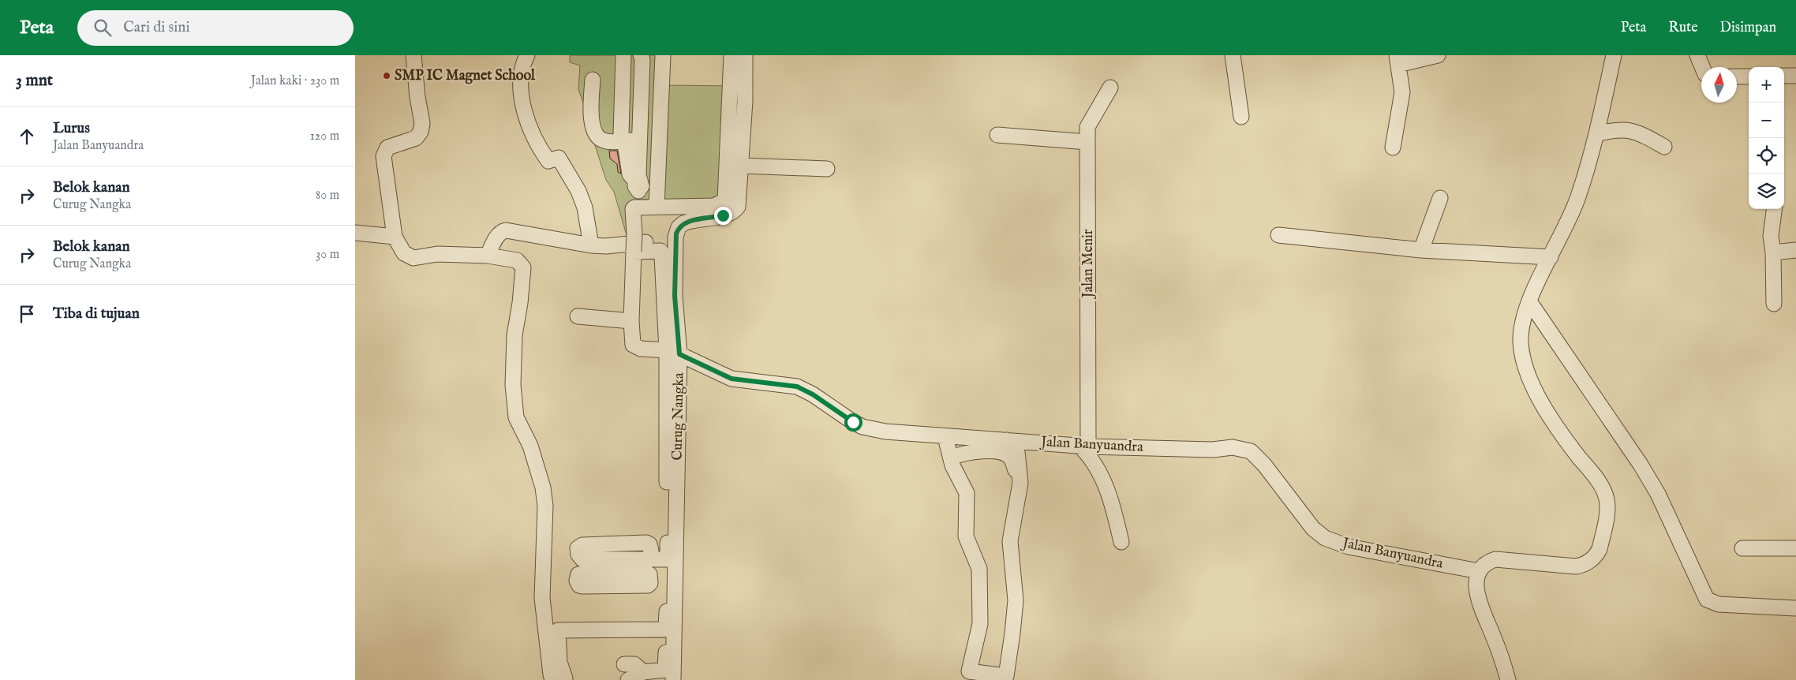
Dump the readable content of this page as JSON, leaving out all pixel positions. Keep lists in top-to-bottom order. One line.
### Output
{"streets":{"street":["Jalan Menir","Curug Nangka","Jalan Banyuandra"]},"crossings":[["Jalan Menir","Jalan Banyuandra"],["Curug Nangka","Jalan Banyuandra"]],"places":["SMP IC Magnet School"],"north":"top","page":{"header":"Peta","search":"Cari di sini","nav":["Peta","Rute","Disimpan"],"heading":["3 mnt","Jalan kaki · 230 m"],"map_buttons":["+","−"],"list":[["Lurus","Jalan Banyuandra","120 m"],["Belok kanan","Curug Nangka","80 m"],["Belok kanan","Curug Nangka","30 m"],"Tiba di tujuan"]}}
